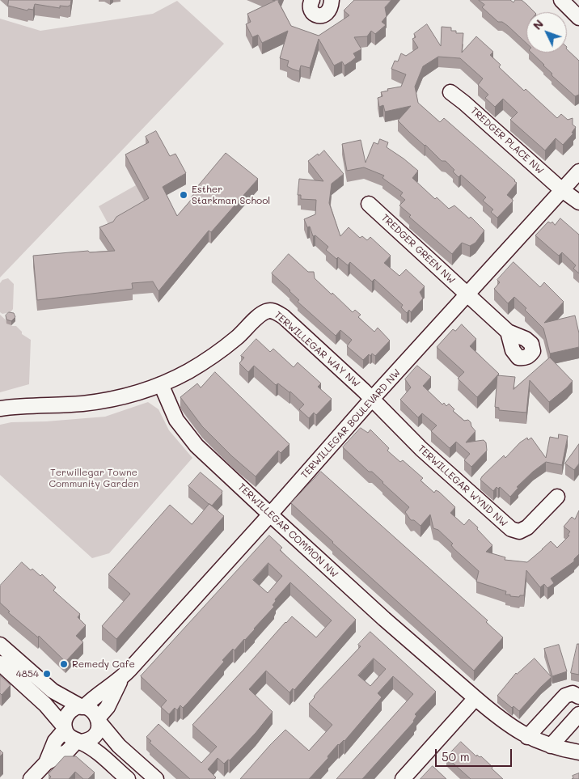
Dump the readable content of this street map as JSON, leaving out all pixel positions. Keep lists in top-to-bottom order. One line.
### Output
{"streets":{"street":["TREDGER PLACE NW","TREDGER GREEN NW","TERWILLEGAR WAY NW","TERWILLEGAR BOULEVARD NW","TERWILLEGAR WYND NW","TERWILLEGAR COMMON NW"]},"crossings":[["TREDGER PLACE NW","TERWILLEGAR BOULEVARD NW"],["TREDGER GREEN NW","TERWILLEGAR BOULEVARD NW"],["TERWILLEGAR WAY NW","TERWILLEGAR BOULEVARD NW"],["TERWILLEGAR WAY NW","TERWILLEGAR WYND NW"],["TERWILLEGAR WAY NW","TERWILLEGAR COMMON NW"],["TERWILLEGAR BOULEVARD NW","TERWILLEGAR WYND NW"],["TERWILLEGAR BOULEVARD NW","TERWILLEGAR COMMON NW"]],"parks":["Terwillegar Towne Community Garden"],"places":["Esther Starkman School","Remedy Cafe","4854"],"scale_bar":"50 m","north":"top left"}
